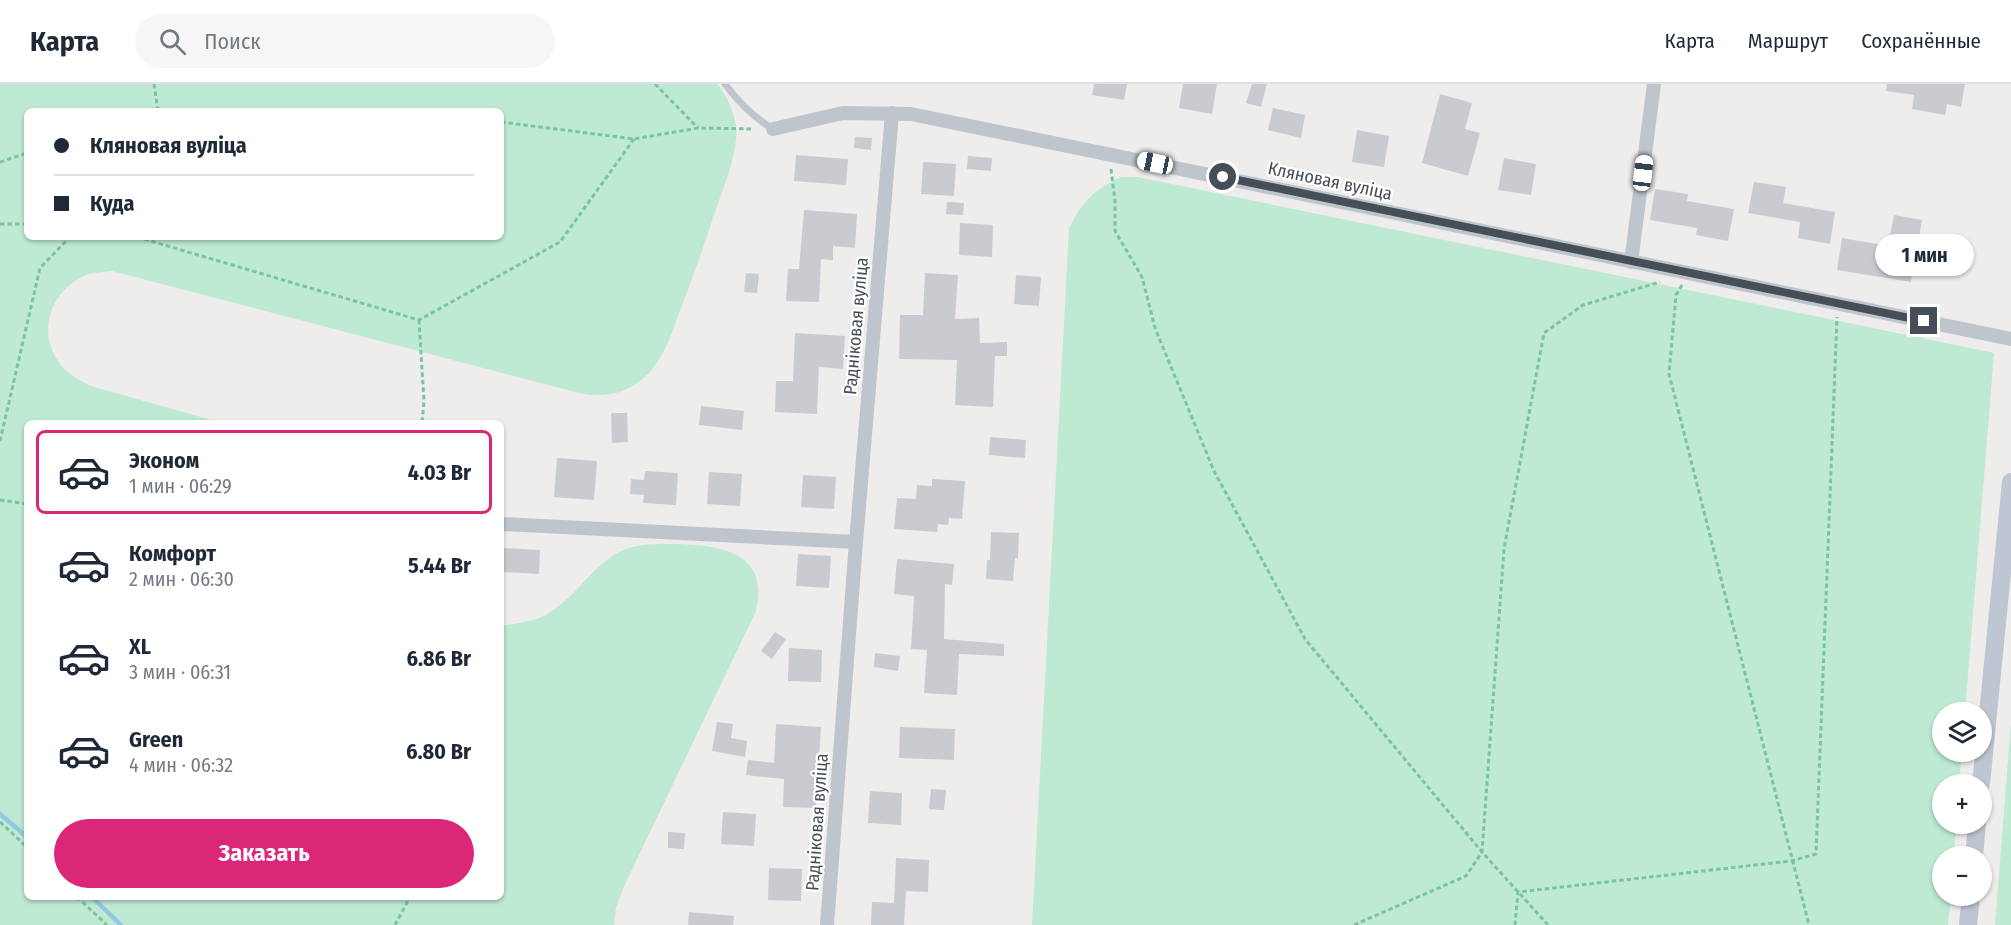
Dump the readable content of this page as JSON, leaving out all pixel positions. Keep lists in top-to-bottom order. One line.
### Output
{"streets":{"street":["Кляновая вуліца","Радніковая вуліца"]},"crossings":[["Кляновая вуліца","Радніковая вуліца"]],"page":{"header":"Карта","search":"Поиск","nav":["Карта","Маршрут","Сохранённые"],"banner":["Кляновая вуліца","Куда"],"bubble":"1 мин","list":[{"name":"Эконом","note":"1 мин · 06:29","value":"4.03 Br"},{"name":"Комфорт","note":"2 мин · 06:30","value":"5.44 Br"},{"name":"XL","note":"3 мин · 06:31","value":"6.86 Br"},{"name":"Green","note":"4 мин · 06:32","value":"6.80 Br"}],"map_buttons":["+","−"],"buttons":"Заказать"}}
